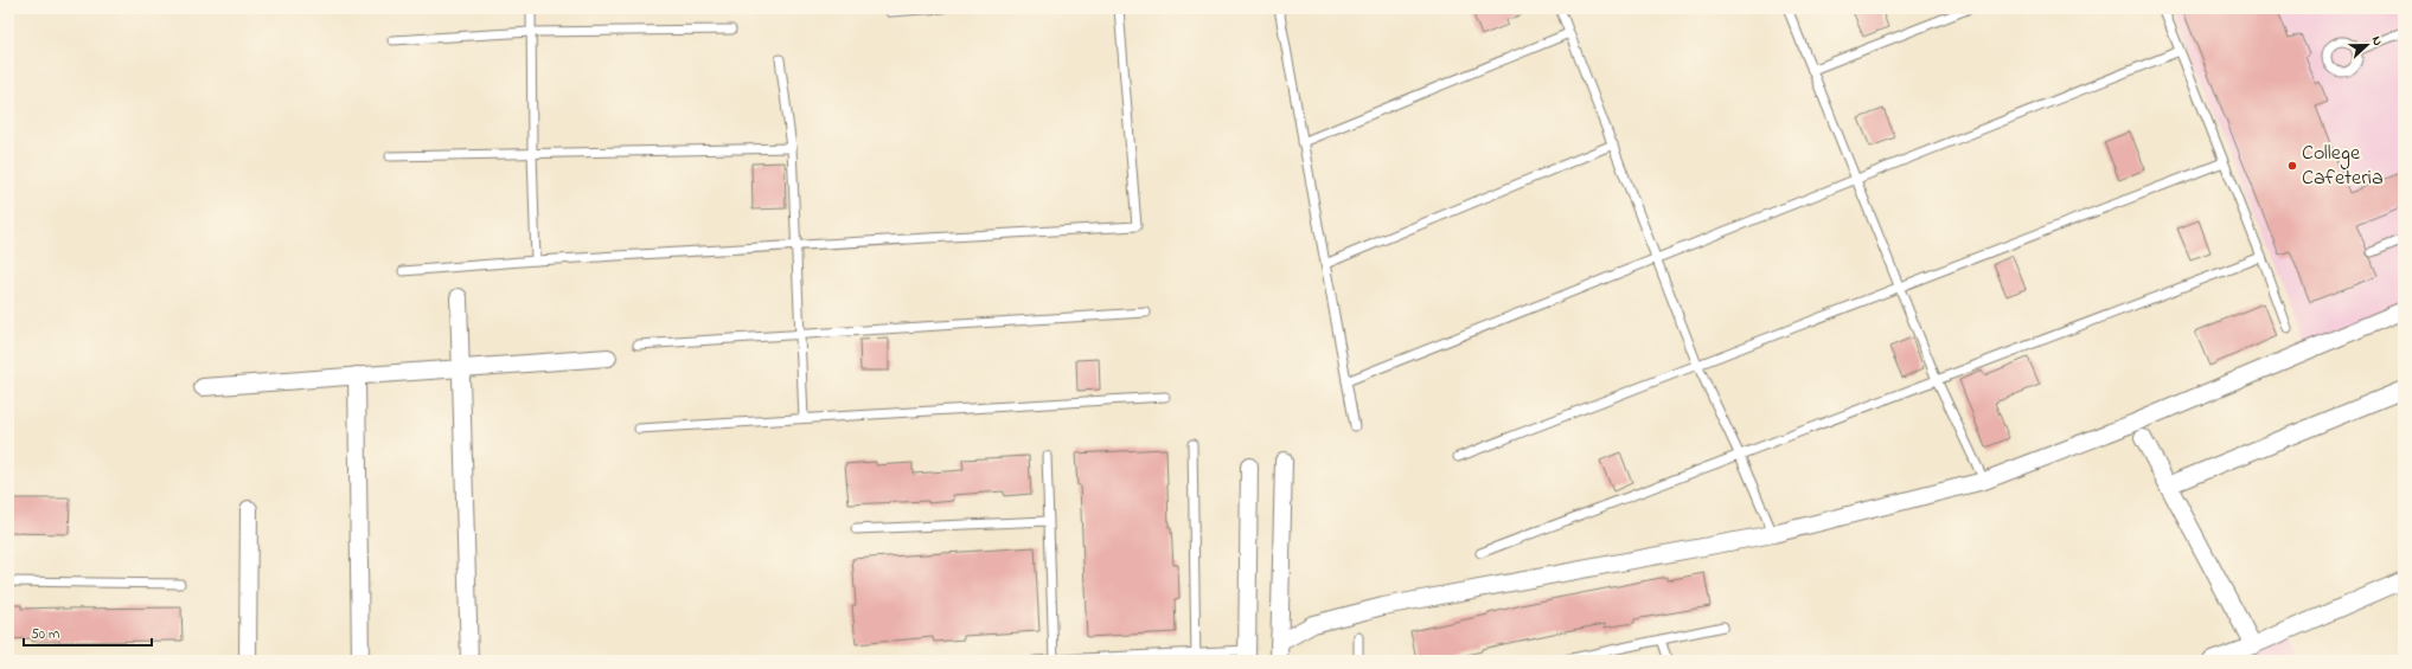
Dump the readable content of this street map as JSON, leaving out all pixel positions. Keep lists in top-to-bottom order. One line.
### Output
{"places":["College Cafeteria"],"scale_bar":"50 m","north":"right"}
